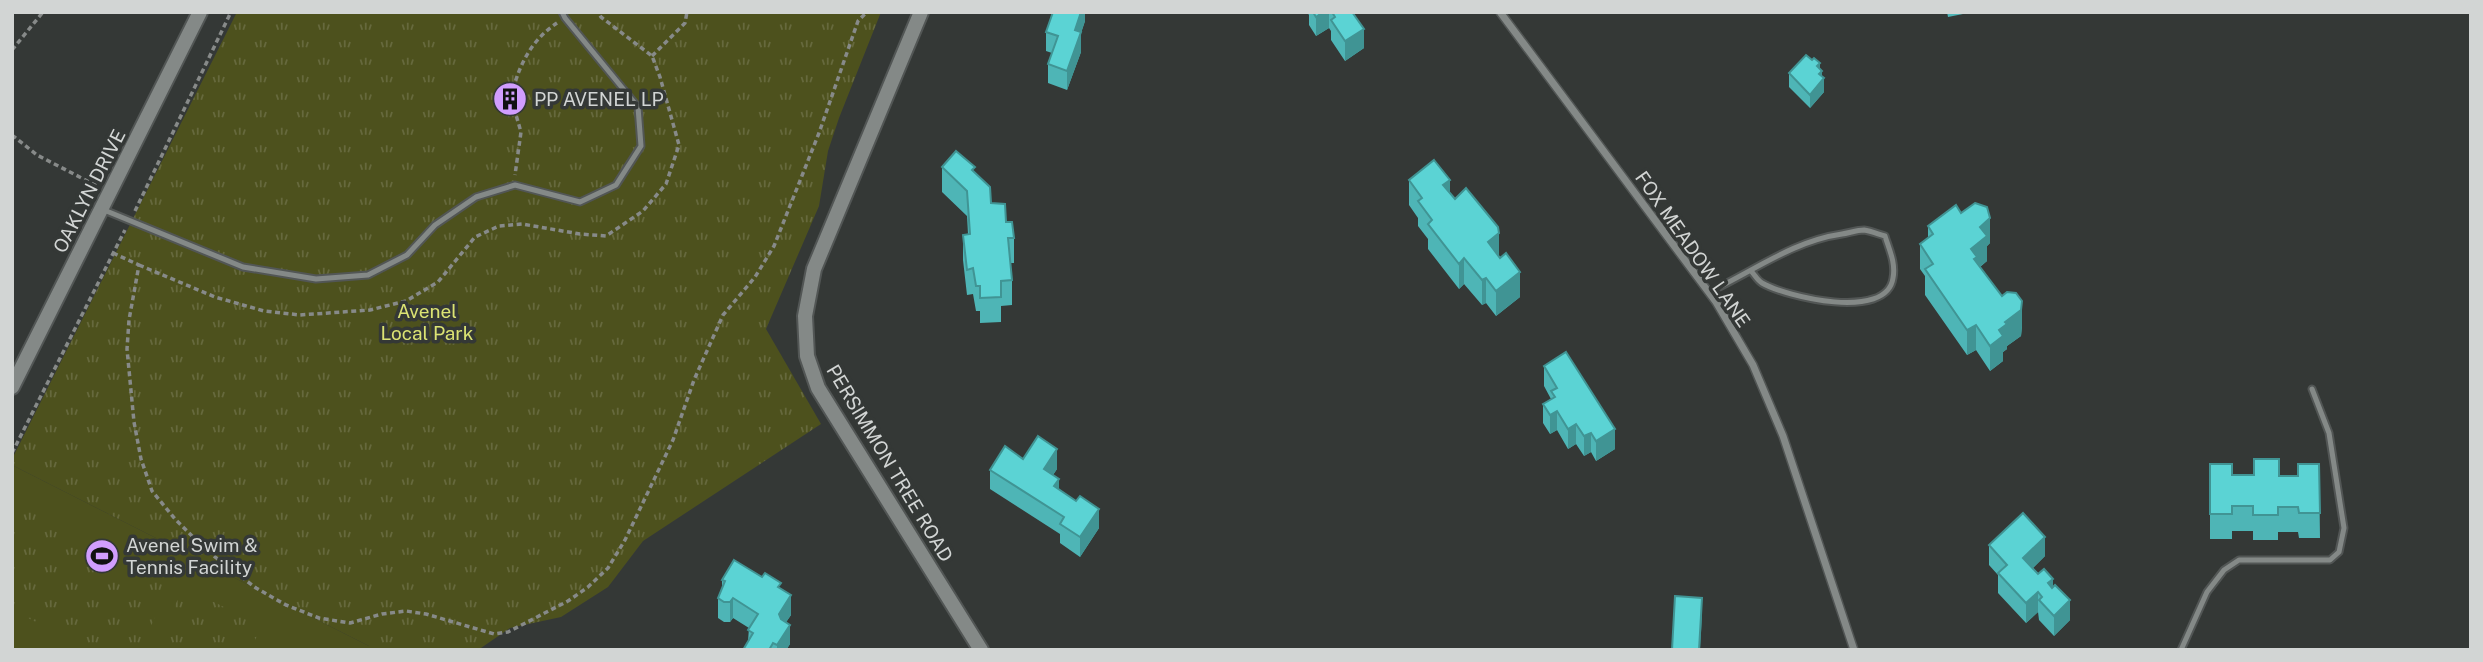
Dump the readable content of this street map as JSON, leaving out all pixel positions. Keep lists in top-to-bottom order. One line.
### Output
{"streets":{"main road":["OAKLYN DRIVE","PERSIMMON TREE ROAD"],"street":["FOX MEADOW LANE"]},"parks":["Avenel Local Park"],"places":{"building":["PP AVENEL LP"],"sports":["Avenel Swim & Tennis Facility"]}}
